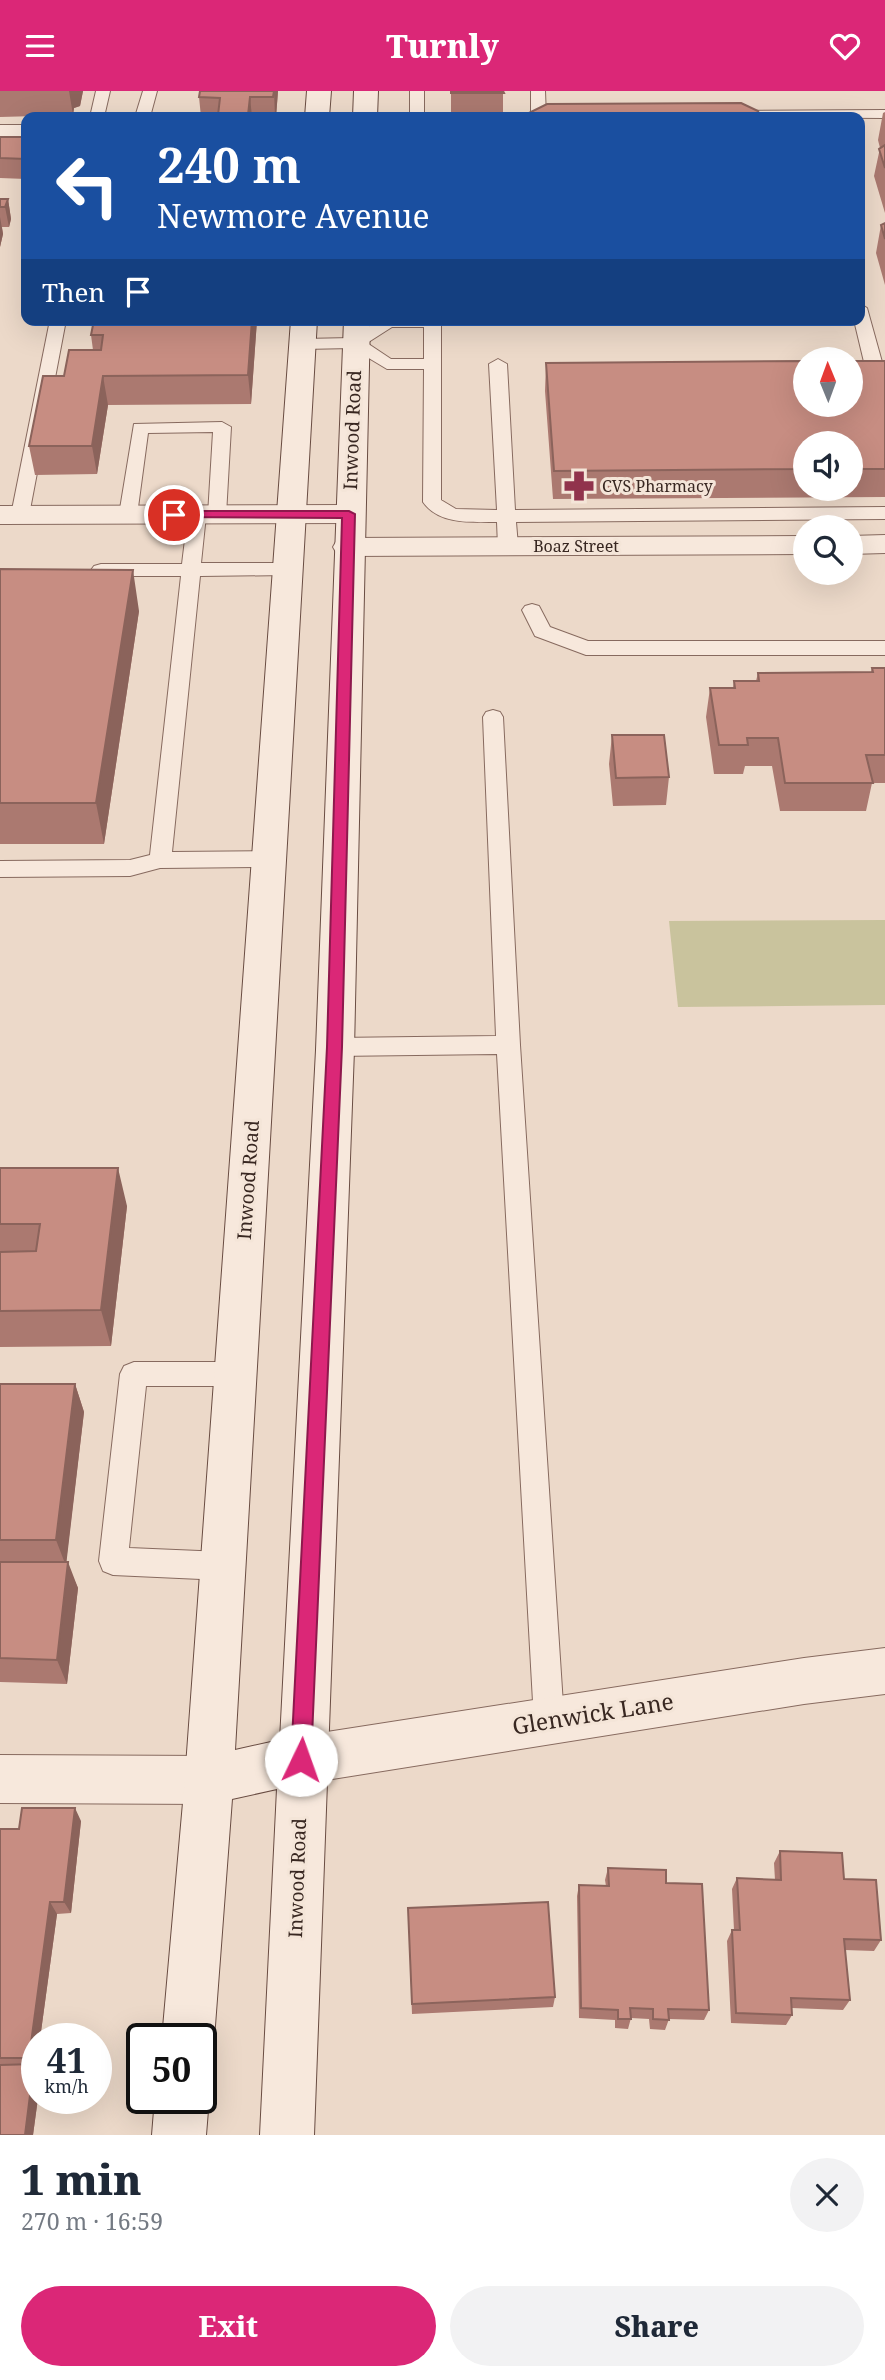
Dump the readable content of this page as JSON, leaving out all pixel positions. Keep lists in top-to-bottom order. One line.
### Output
{"streets":{"main road":["Inwood Road","Boaz Street","Glenwick Lane"]},"crossings":[["Inwood Road","Boaz Street"],["Inwood Road","Glenwick Lane"]],"places":{"pharmacy":["CVS Pharmacy"]},"north":"top","page":{"header":"Turnly","turn":["240 m","Newmore Avenue"],"then":"Then","speed":"41 km/h","limit":"50","heading":["1 min","270 m · 16:59"],"buttons":["Exit","Share"]}}
